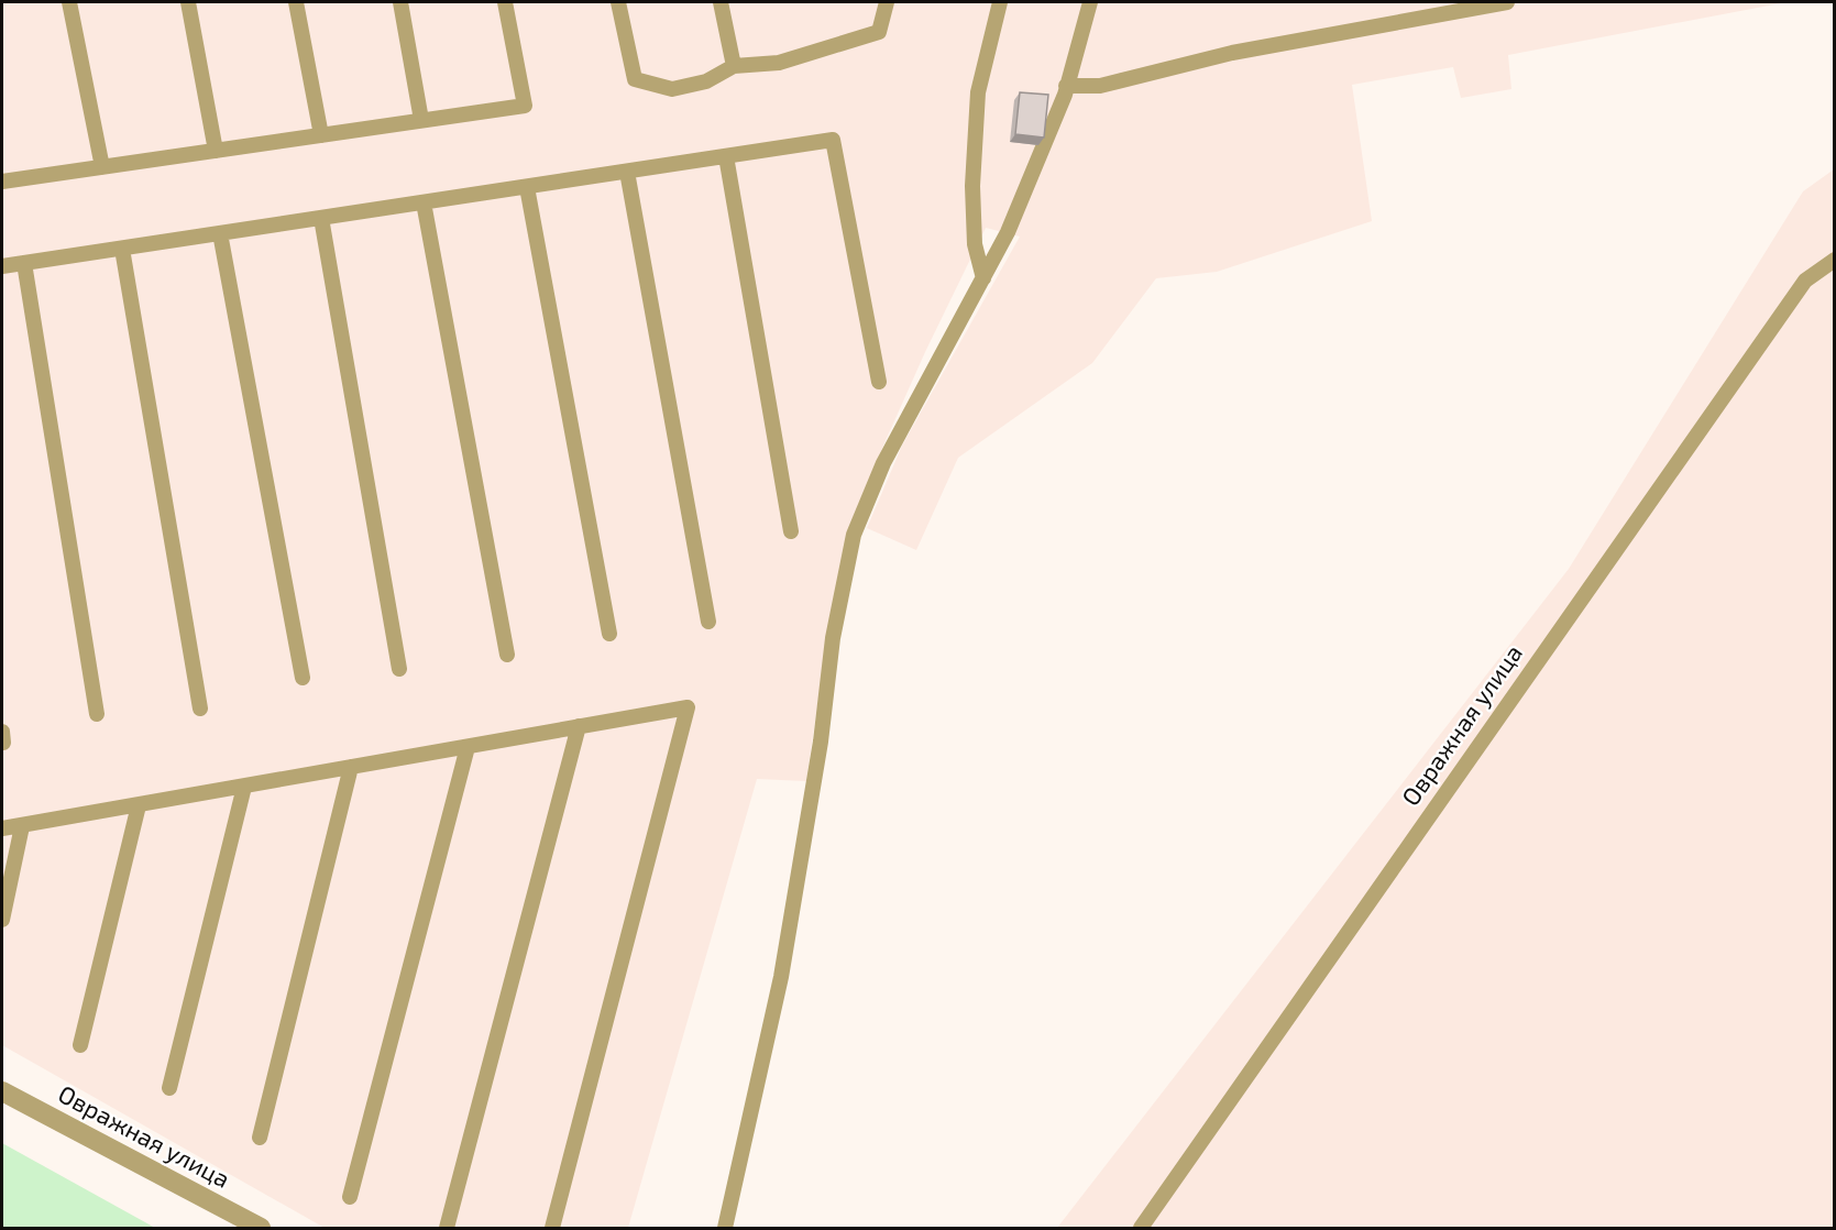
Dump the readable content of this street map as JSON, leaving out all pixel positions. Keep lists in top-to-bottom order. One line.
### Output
{"streets":{"street":["Овражная улица"]}}
